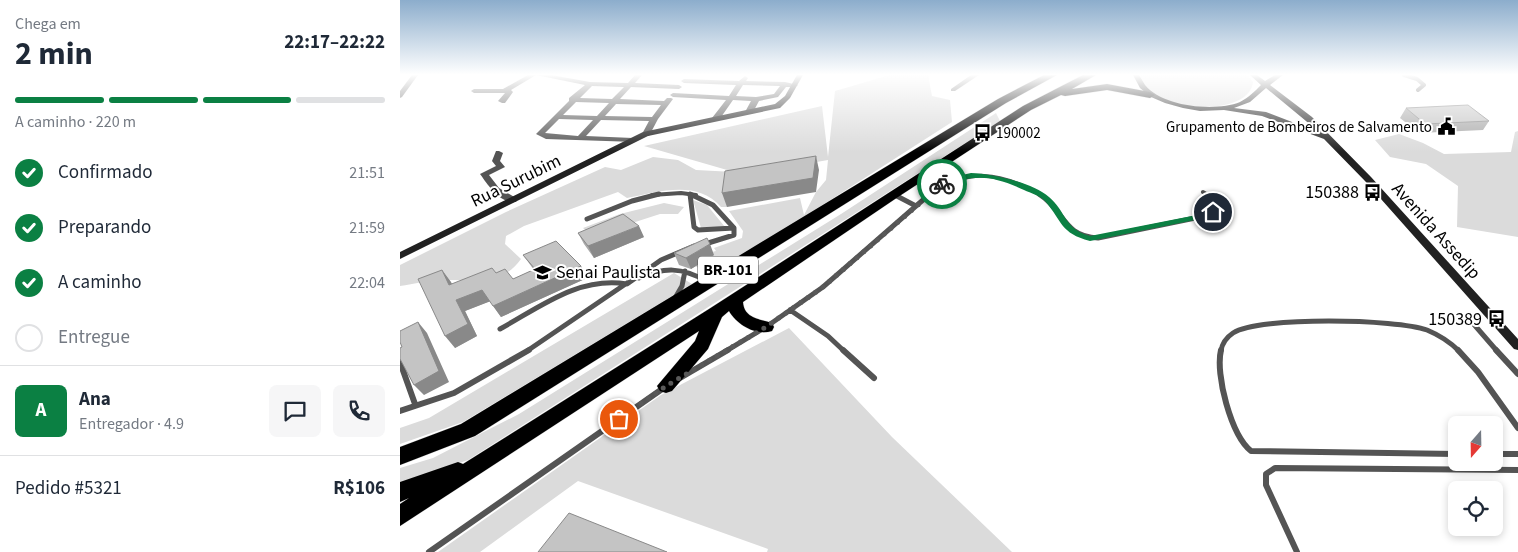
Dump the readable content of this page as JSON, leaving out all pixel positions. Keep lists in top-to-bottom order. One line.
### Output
{"streets":{"highway":["BR-101"],"street":["Rua Surubim","Avenida Assedip"]},"places":{"public building":["Grupamento de Bombeiros de Salvamento"],"bus stop":["190002","150388","150389"],"school or university":["Senai Paulista"]},"north":"bottom","page":{"heading":["2 min","Chega em","22:17–22:22"],"panel":["Ana","Entregador · 4.9","Pedido #5321","R$106"],"bar":"A caminho · 220 m","list":[["Confirmado","21:51"],["Preparando","21:59"],["A caminho","22:04"],"Entregue"],"round":"A"}}
